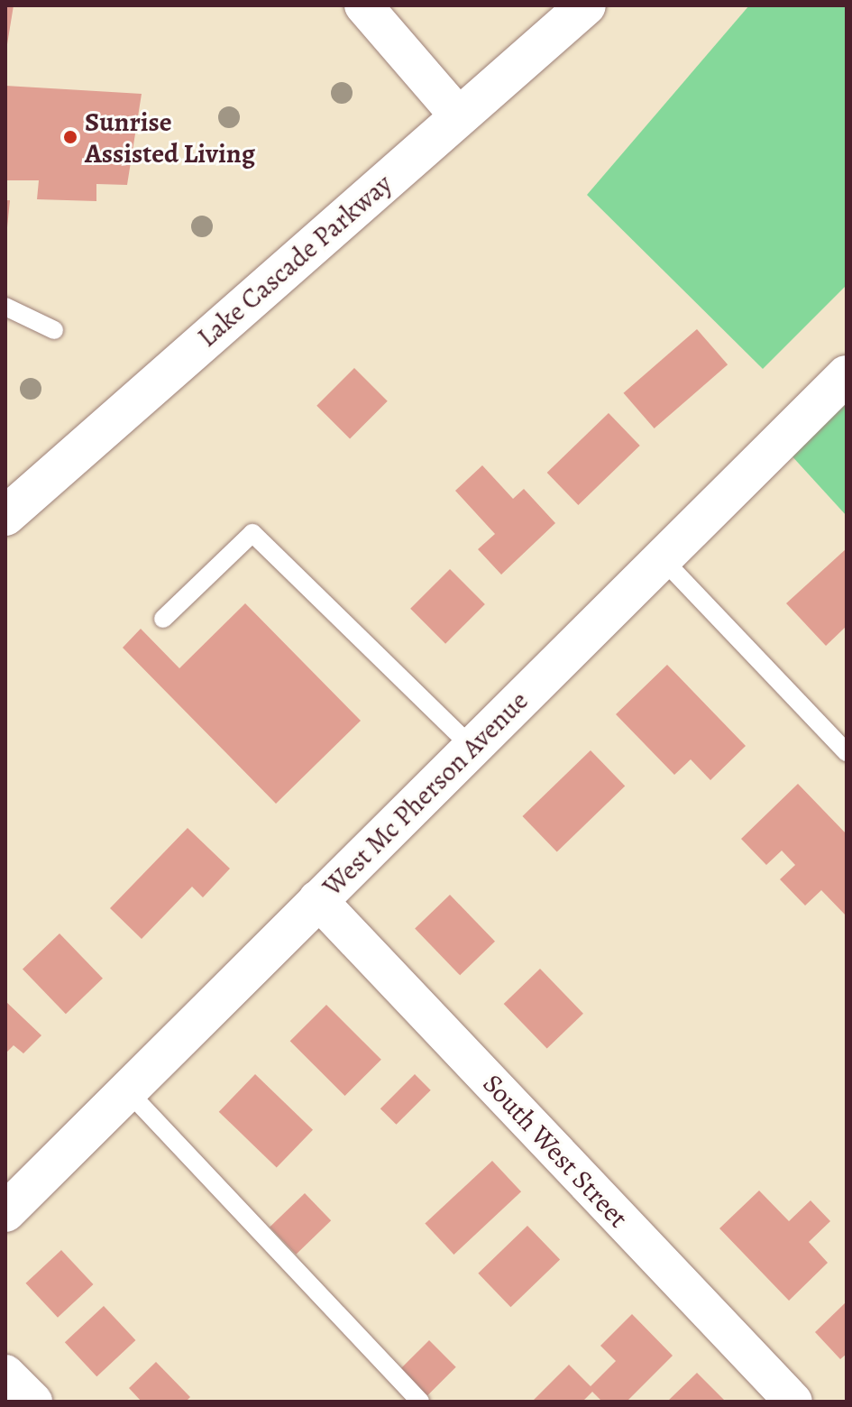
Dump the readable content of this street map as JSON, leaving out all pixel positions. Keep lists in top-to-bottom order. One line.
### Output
{"streets":{"street":["Lake Cascade Parkway","West Mc Pherson Avenue","South West Street"]},"crossings":[["West Mc Pherson Avenue","South West Street"]],"places":["Sunrise Assisted Living"]}
